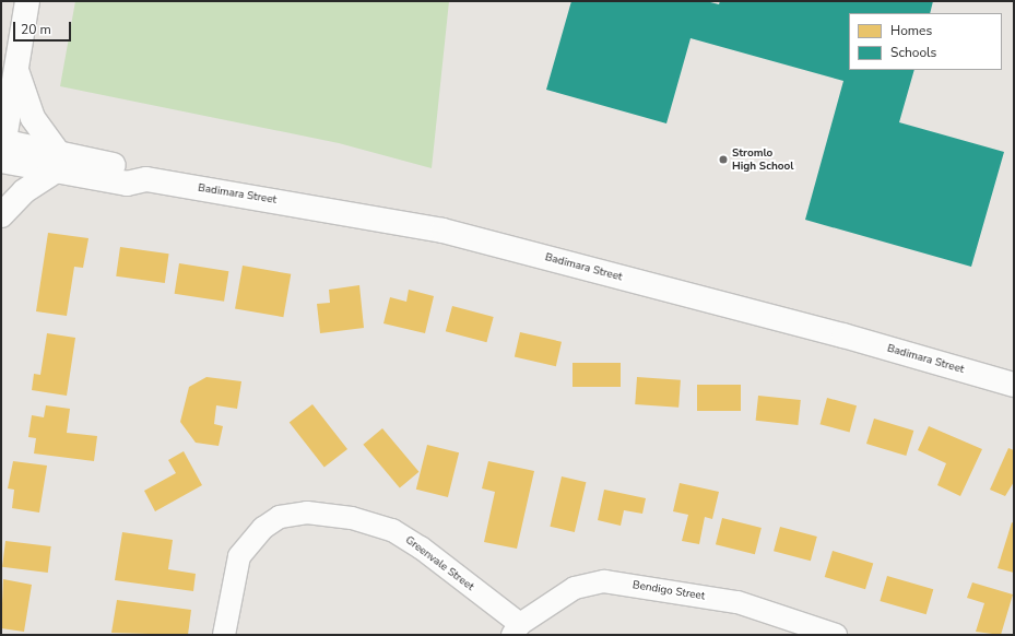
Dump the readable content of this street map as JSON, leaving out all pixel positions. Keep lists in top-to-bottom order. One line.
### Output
{"streets":{"main road":["Badimara Street"],"street":["Greenvale Street","Bendigo Street"]},"crossings":[["Greenvale Street","Bendigo Street"]],"places":["Stromlo High School"],"legend":["Homes","Schools"],"scale_bar":"20 m"}
